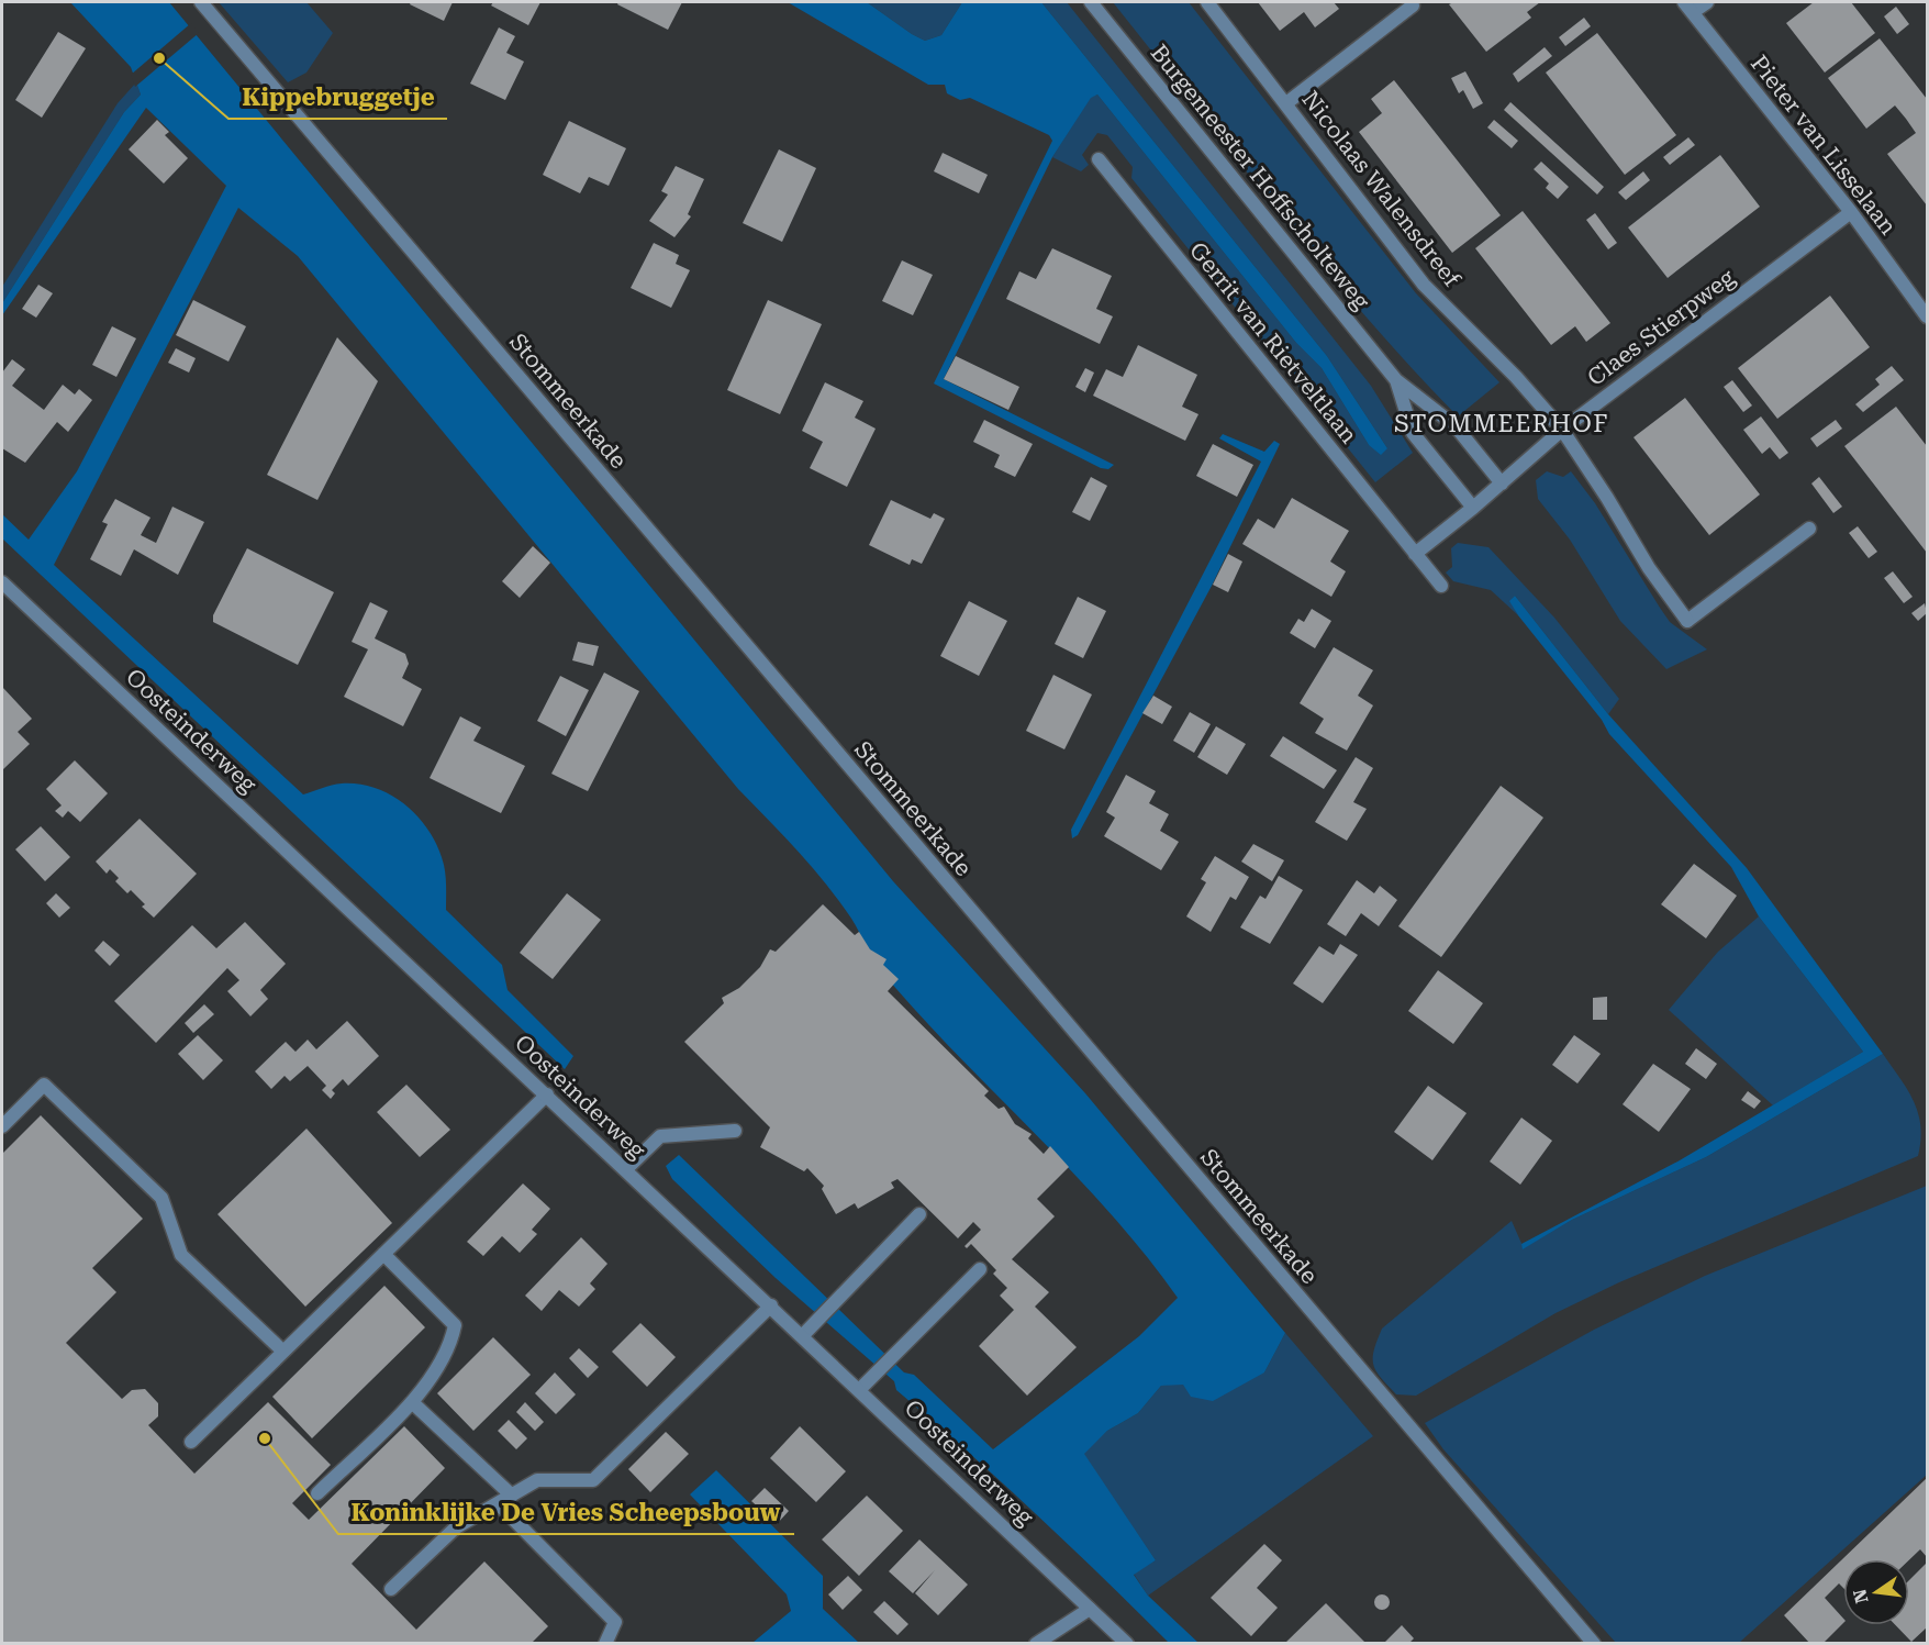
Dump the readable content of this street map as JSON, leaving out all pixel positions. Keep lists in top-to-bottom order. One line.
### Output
{"streets":{"street":["Pieter van Lisselaan","Burgemeester Hoffscholteweg","Nicolaas Walensdreef","Claes Stierpweg","Gerrit van Rietveltlaan","Stommeerkade","Oosteinderweg"]},"crossings":[["Pieter van Lisselaan","Claes Stierpweg"],["Burgemeester Hoffscholteweg","Claes Stierpweg"],["Nicolaas Walensdreef","Claes Stierpweg"]],"districts":["STOMMEERHOF"],"places":["Kippebruggetje","Koninklijke De Vries Scheepsbouw"],"north":"left"}
